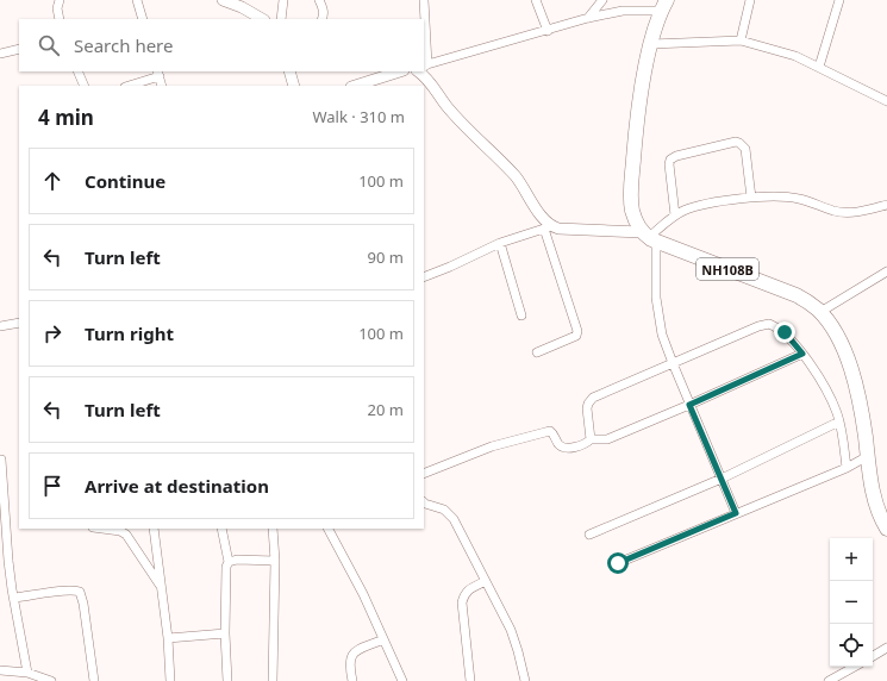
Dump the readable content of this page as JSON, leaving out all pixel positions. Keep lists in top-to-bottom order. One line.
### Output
{"streets":{"highway":["NH108B"]},"page":{"search":"Search here","heading":["4 min","Walk · 310 m"],"list":[["Continue","100 m"],["Turn left","90 m"],["Turn right","100 m"],["Turn left","20 m"],"Arrive at destination"],"map_buttons":["+","−"]}}
